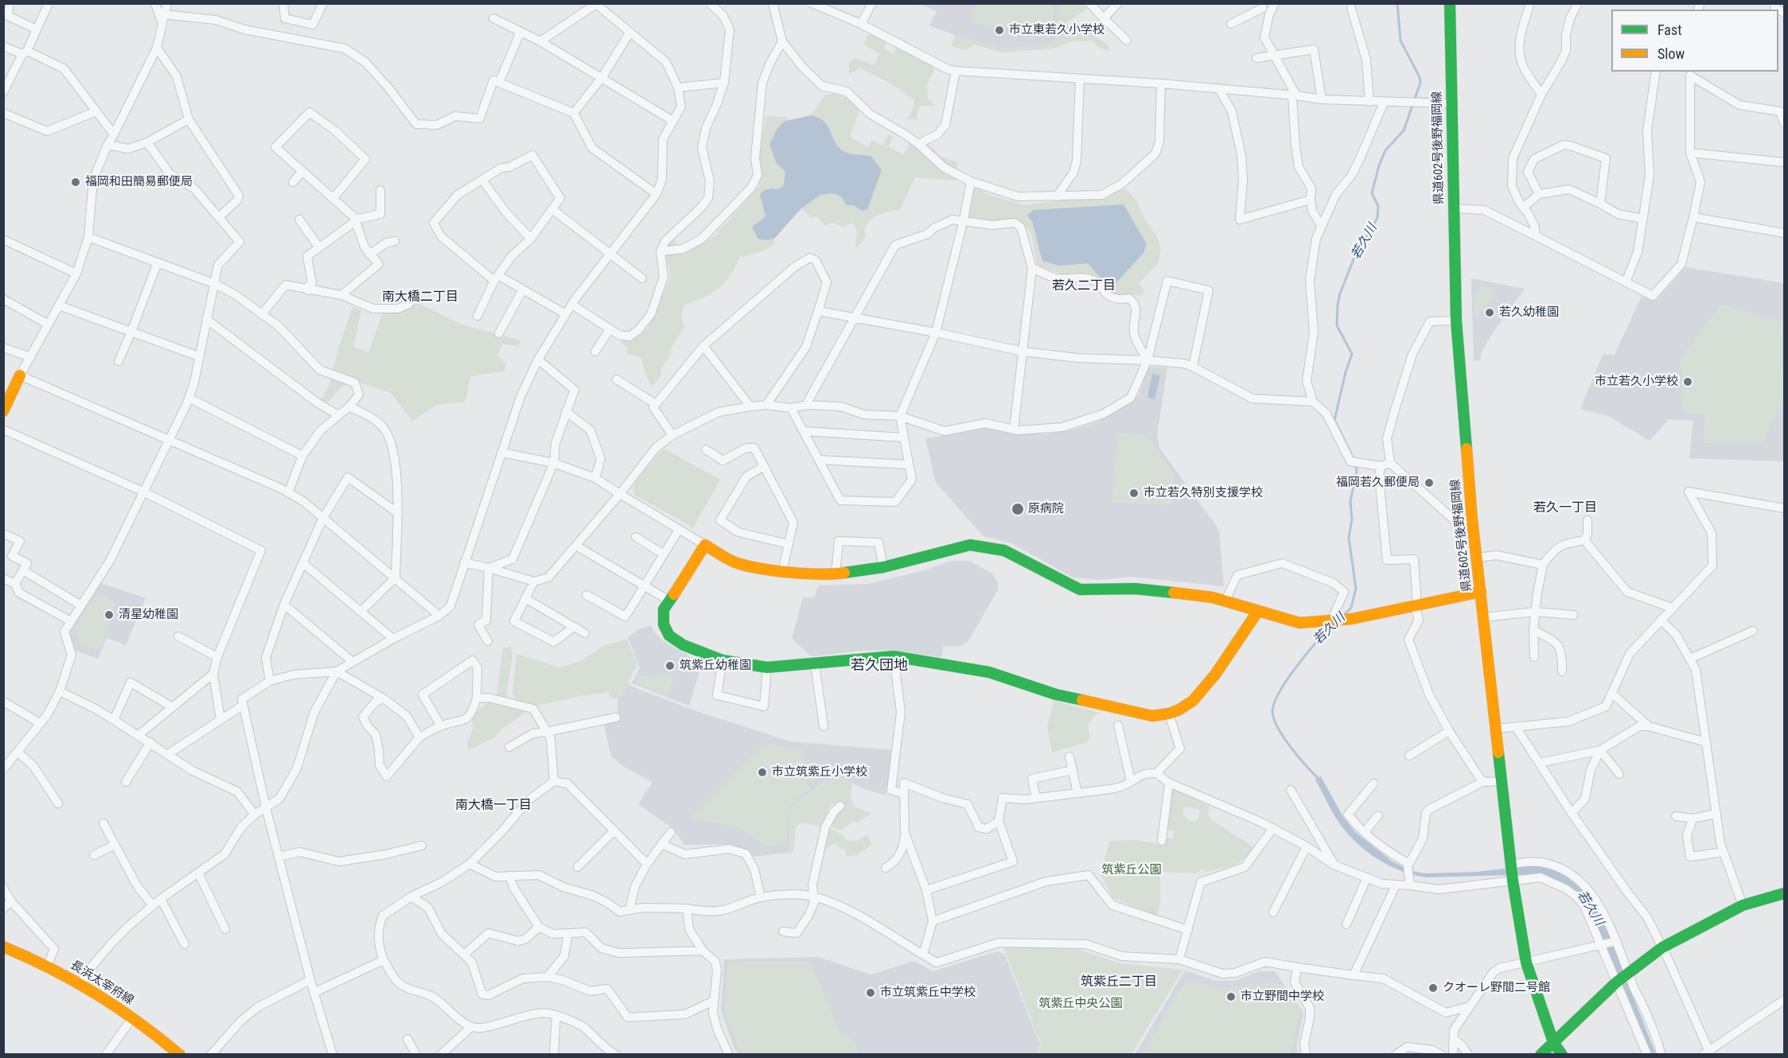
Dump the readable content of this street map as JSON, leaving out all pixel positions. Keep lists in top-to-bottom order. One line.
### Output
{"streets":{"street":["県道602号後野福岡線","長浜太宰府線"]},"districts":["若久二丁目","南大橋二丁目","若久一丁目","若久団地","南大橋一丁目","筑紫丘二丁目"],"water":["若久川"],"parks":["筑紫丘公園","筑紫丘中央公園"],"places":["市立東若久小学校","福岡和田簡易郵便局","若久幼稚園","市立若久小学校","福岡若久郵便局","市立若久特別支援学校","原病院","清星幼稚園","筑紫丘幼稚園","市立筑紫丘小学校","クオーレ野間二号館","市立筑紫丘中学校","市立野間中学校"],"legend":["Fast","Slow"]}
